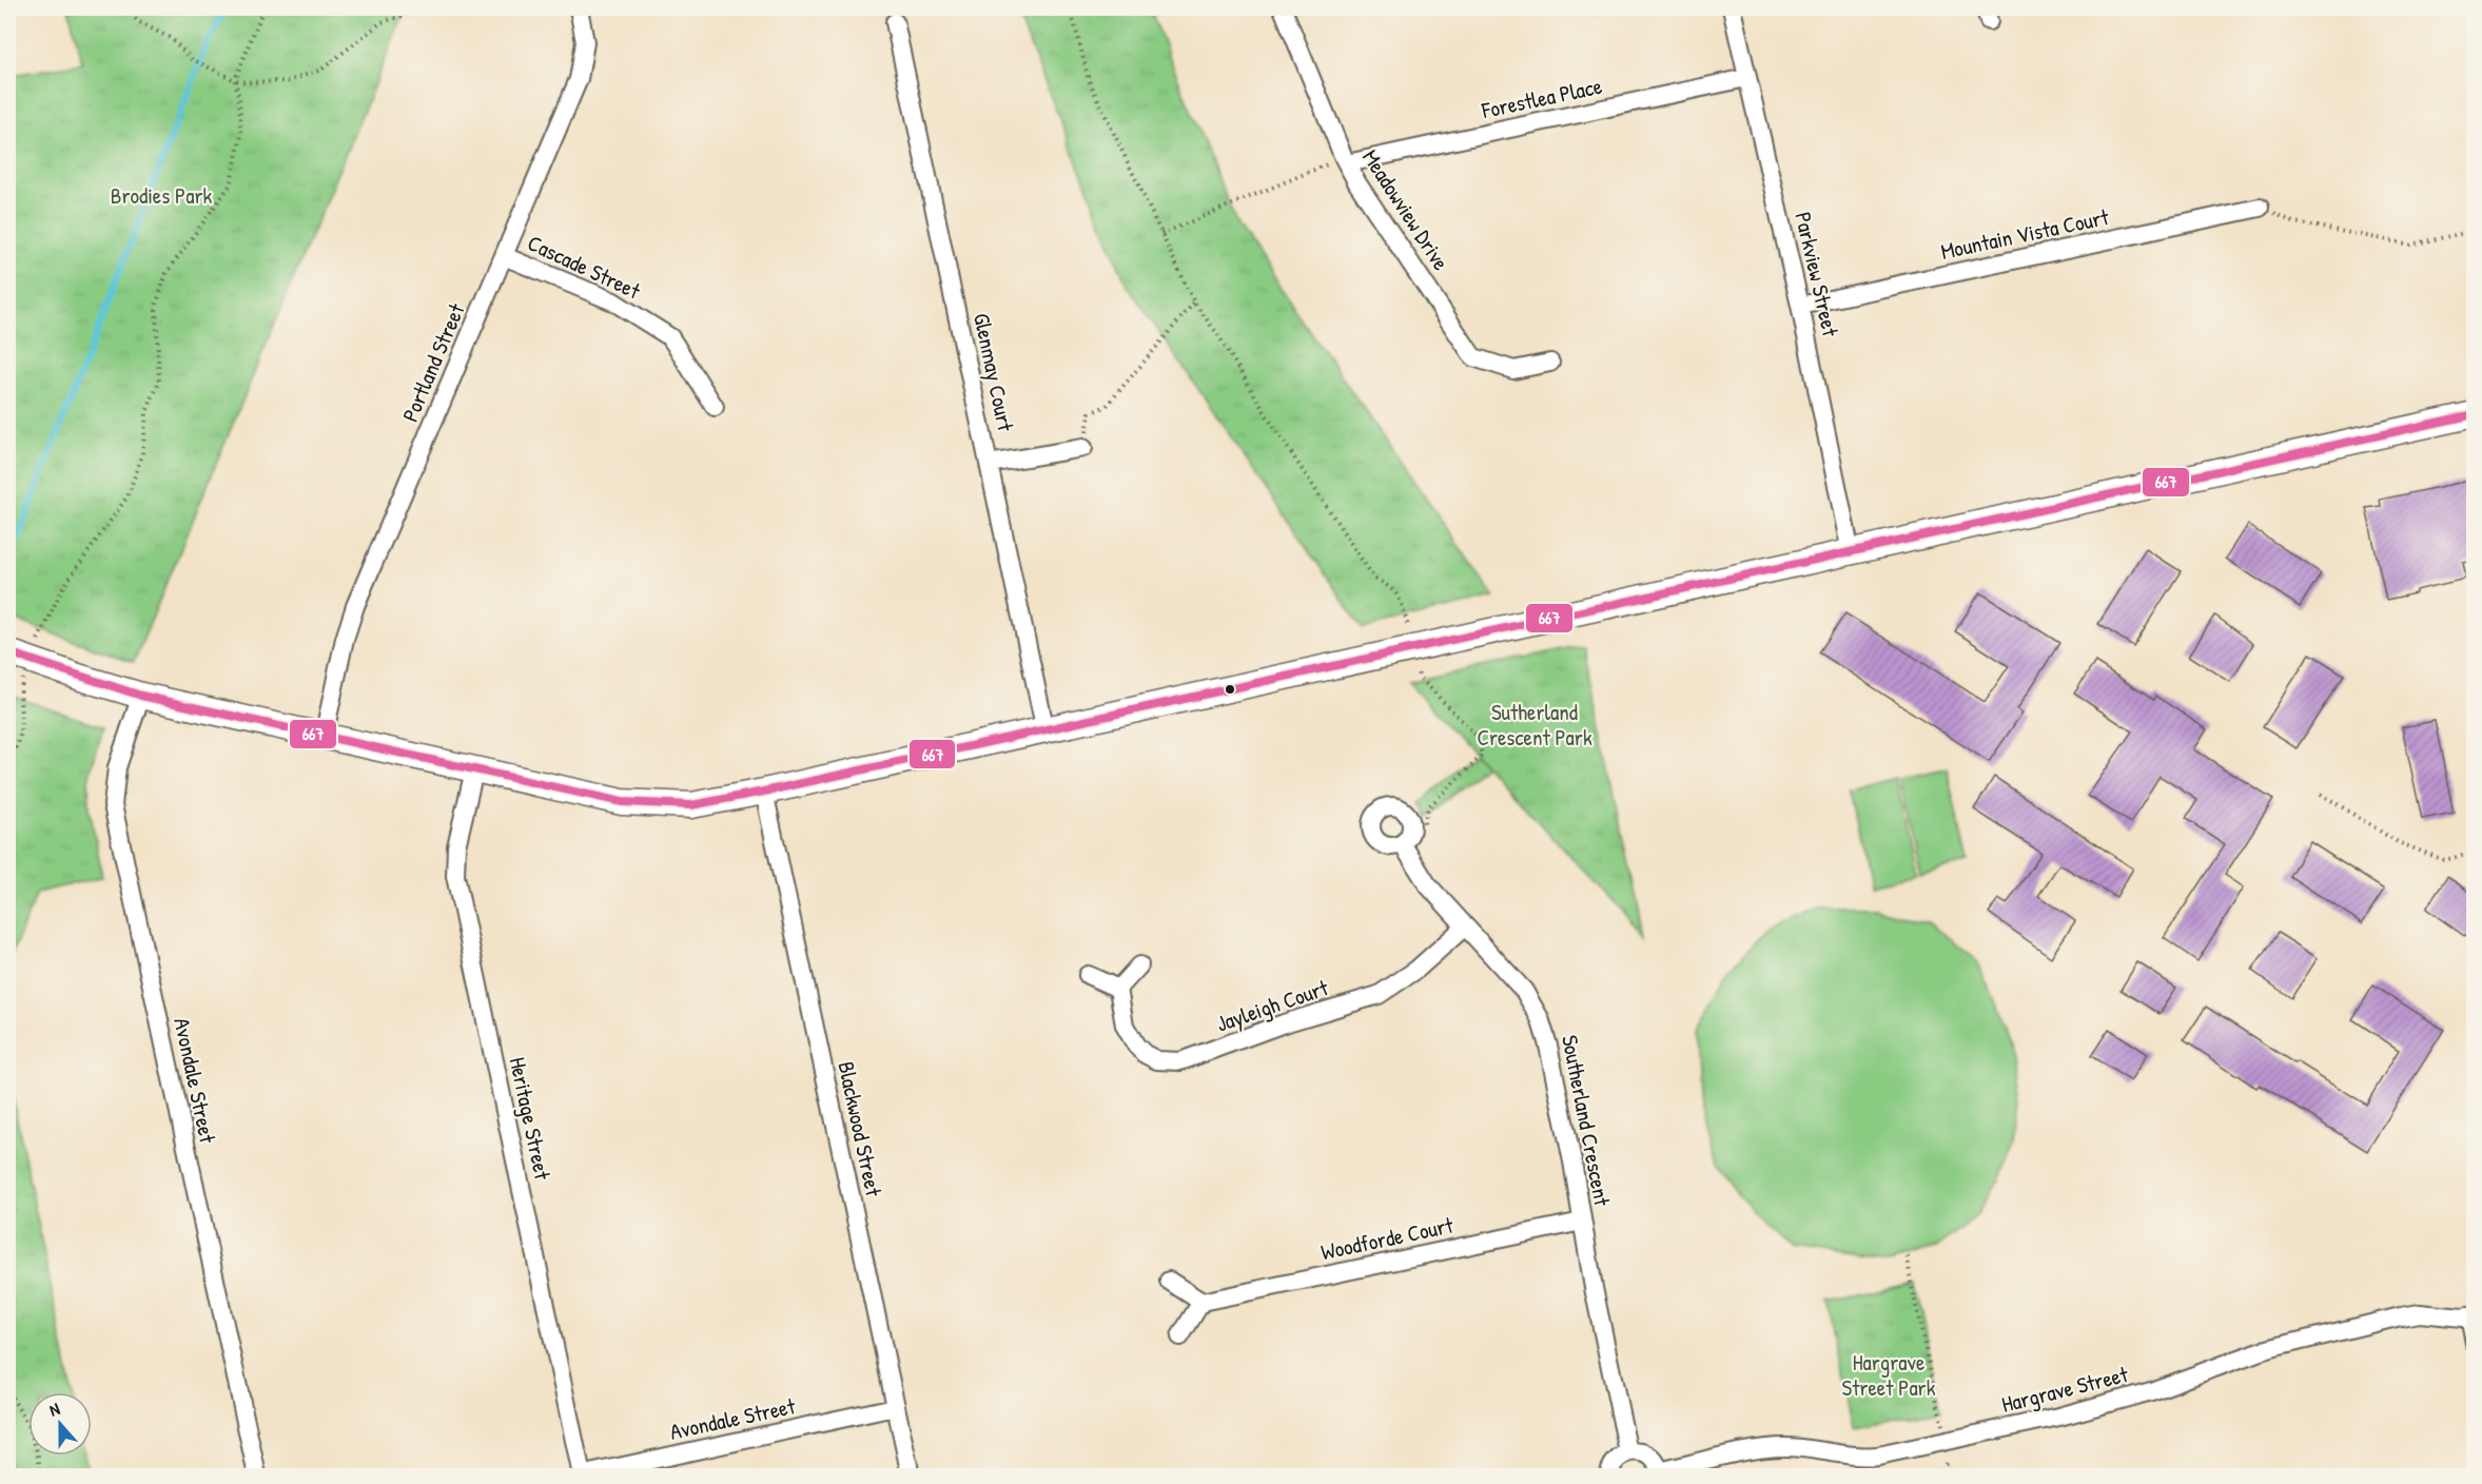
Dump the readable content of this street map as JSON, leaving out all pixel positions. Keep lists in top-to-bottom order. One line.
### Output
{"streets":{"street":["Forestlea Place","Meadowview Drive","Mountain Vista Court","Cascade Street","Parkview Street","Portland Street","Glenmay Court","Jayleigh Court","Avondale Street","Heritage Street","Southerland Crescent","Blackwood Street","Woodforde Court","Hargrave Street"]},"crossings":[["Forestlea Place","Meadowview Drive"],["Forestlea Place","Parkview Street"],["Mountain Vista Court","Parkview Street"],["Cascade Street","Portland Street"],["Jayleigh Court","Southerland Crescent"],["Avondale Street","Heritage Street"],["Avondale Street","Blackwood Street"],["Southerland Crescent","Woodforde Court"]],"parks":["Brodies Park","Sutherland Crescent Park","Hargrave Street Park"],"lines":["transit line 667"],"north":"top"}
